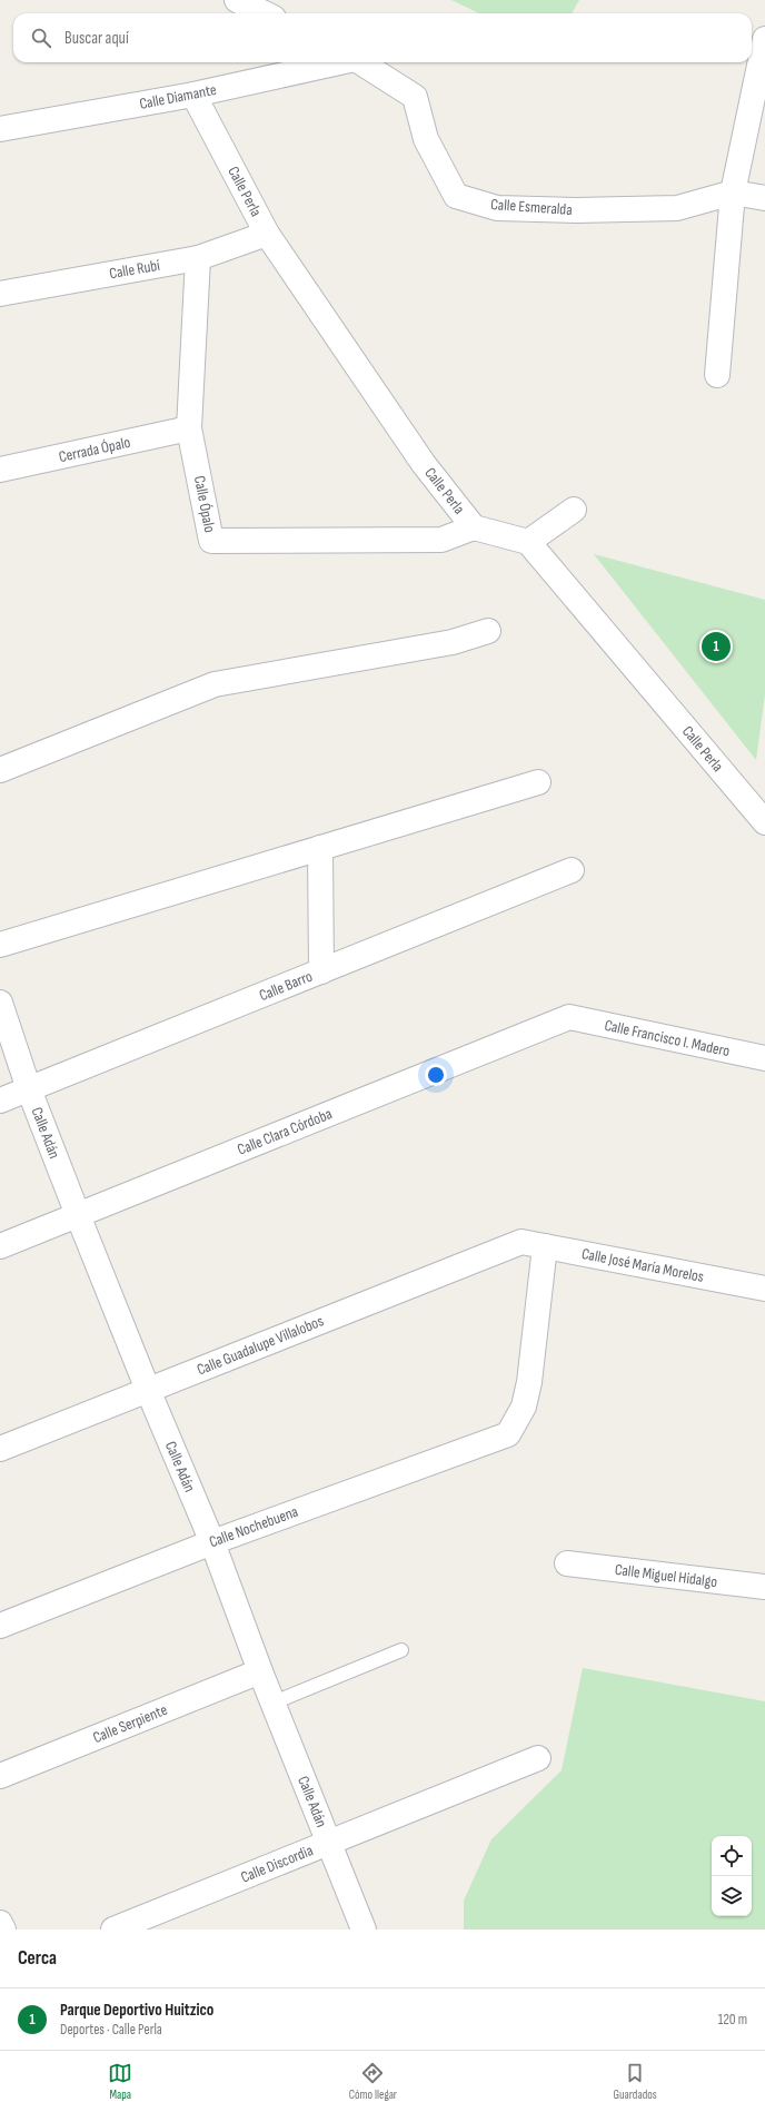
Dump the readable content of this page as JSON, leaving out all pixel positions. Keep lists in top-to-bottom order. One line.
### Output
{"streets":{"street":["Calle Diamante","Calle Perla","Calle Esmeralda","Calle Rubí","Cerrada Ópalo","Calle Ópalo","Calle Barro","Calle Francisco I. Madero","Calle Clara Córdoba","Calle Adán","Calle José María Morelos","Calle Guadalupe Villalobos","Calle Nochebuena","Calle Miguel Hidalgo","Calle Serpiente","Calle Discordia"]},"crossings":[["Calle Diamante","Calle Perla"],["Calle Perla","Calle Rubí"],["Calle Perla","Calle Ópalo"],["Calle Rubí","Calle Ópalo"],["Cerrada Ópalo","Calle Ópalo"],["Calle Barro","Calle Adán"],["Calle Francisco I. Madero","Calle Clara Córdoba"],["Calle Clara Córdoba","Calle Adán"],["Calle Adán","Calle Guadalupe Villalobos"],["Calle Adán","Calle Nochebuena"],["Calle Adán","Calle Serpiente"],["Calle Adán","Calle Discordia"],["Calle José María Morelos","Calle Guadalupe Villalobos"],["Calle José María Morelos","Calle Nochebuena"]],"page":{"search":"Buscar aquí","pins":"1","heading":"Cerca","list":[{"mark":"1","name":"Parque Deportivo Huitzico","note":"Deportes · Calle Perla","value":"120 m"}],"nav":["Mapa","Cómo llegar","Guardados"]}}
